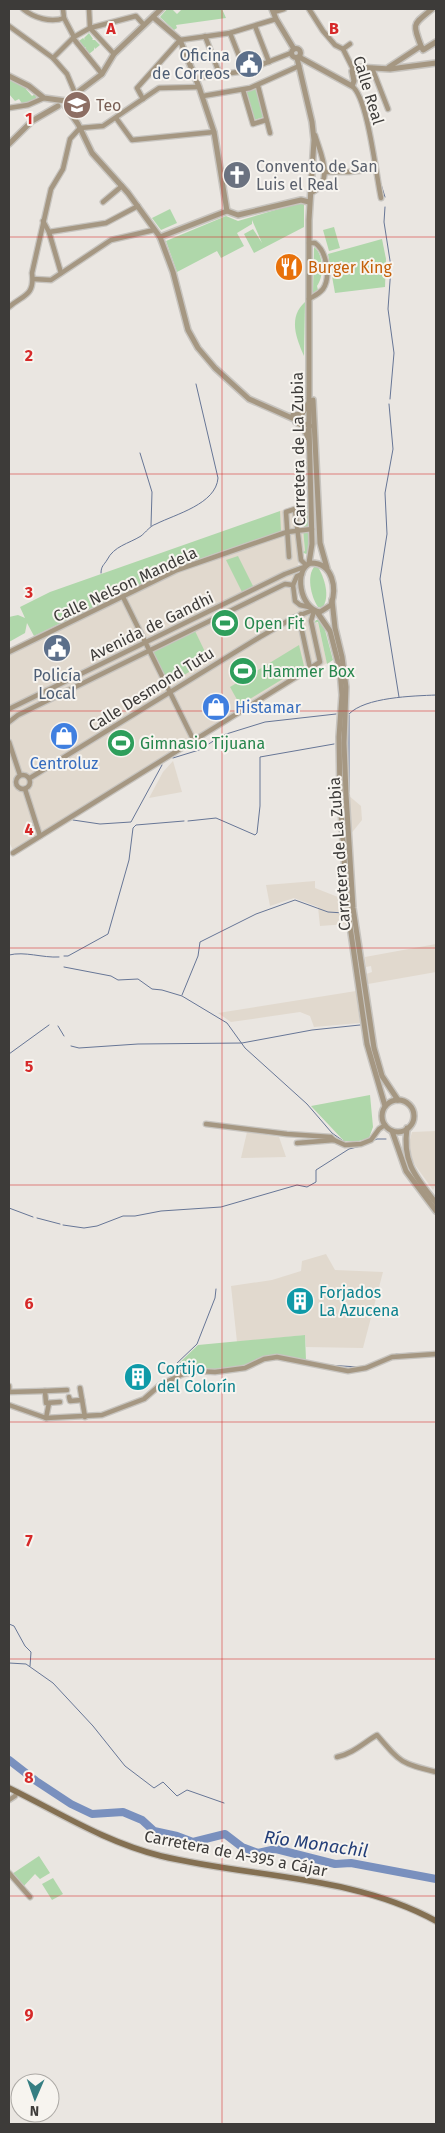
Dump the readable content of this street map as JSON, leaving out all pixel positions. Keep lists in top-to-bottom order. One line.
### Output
{"streets":{"main road":["Carretera de A-395 a Cájar"],"street":["Calle Real","Carretera de La Zubia","Calle Nelson Mandela","Avenida de Gandhi","Calle Desmond Tutu"]},"crossings":[["Carretera de La Zubia","Calle Nelson Mandela"],["Carretera de La Zubia","Avenida de Gandhi"],["Carretera de La Zubia","Calle Desmond Tutu"],["Avenida de Gandhi","Calle Desmond Tutu"]],"water":["Río Monachil"],"places":{"public building":["Oficina de Correos","Policía Local"],"school or university":["Teo"],"church":["Convento de San Luis el Real"],"restaurant":["Burger King"],"sports":["Open Fit","Hammer Box","Gimnasio Tijuana"],"shop":["Histamar","Centroluz"],"building":["Forjados La Azucena","Cortijo del Colorín"]},"north":"bottom","grid":{"columns":["A","B"],"rows":["1","2","3","4","5","6","7","8","9"]}}
